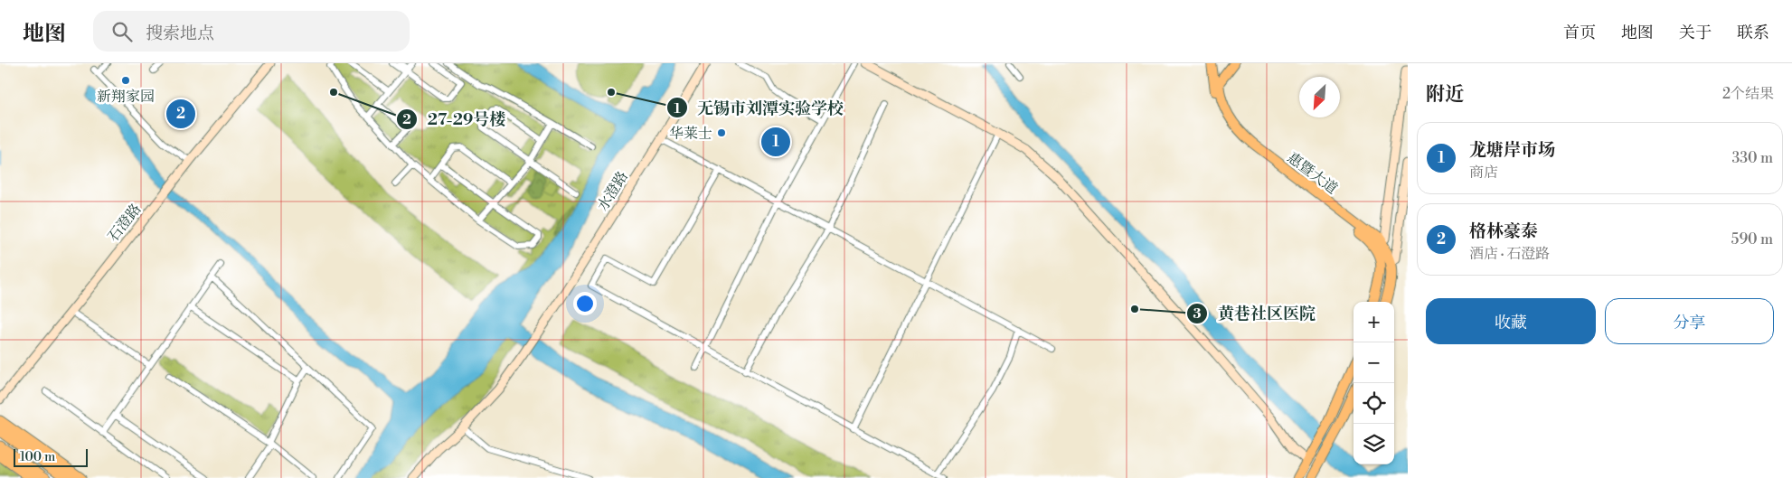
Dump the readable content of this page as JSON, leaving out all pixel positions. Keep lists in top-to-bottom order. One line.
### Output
{"streets":{"main road":["惠暨大道"],"street":["水澄路","石澄路"]},"places":["新翔家园","27-29号楼","无锡市刘潭实验学校","华莱士","黄巷社区医院"],"scale_bar":"100 m","north":"bottom left","page":{"header":"地图","search":"搜索地点","nav":["首页","地图","关于","联系"],"heading":["附近","2个结果"],"pins":["2","1"],"list":[{"mark":"1","name":"龙塘岸市场","note":"商店","value":"330 m"},{"mark":"2","name":"格林豪泰","note":"酒店 · 石澄路","value":"590 m"}],"buttons":["收藏","分享"],"map_buttons":["+","−"],"scale":"100 m"}}
